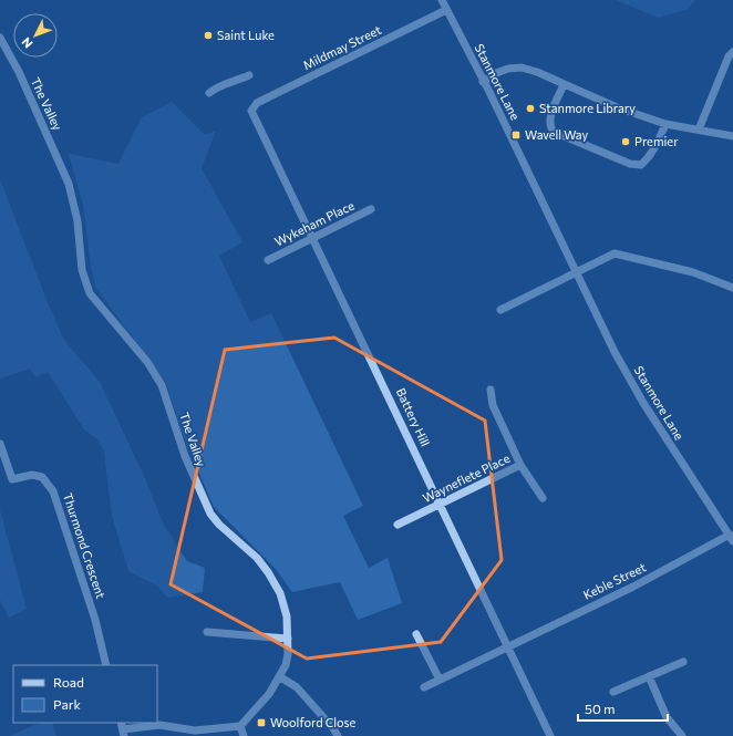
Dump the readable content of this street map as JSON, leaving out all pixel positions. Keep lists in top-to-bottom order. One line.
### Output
{"streets":{"street":["Mildmay Street","Stanmore Lane","The Valley","Wykeham Place","Battery Hill","Wayneflete Place","Thurmond Crescent","Keble Street"]},"crossings":[["Mildmay Street","Stanmore Lane"],["Mildmay Street","Battery Hill"],["Stanmore Lane","Keble Street"],["Wykeham Place","Battery Hill"],["Battery Hill","Wayneflete Place"],["Battery Hill","Keble Street"]],"places":{"other":["Saint Luke","Stanmore Library","Premier"],"transit":["Wavell Way","Woolford Close"]},"legend":["Road","Park"],"scale_bar":"50 m","north":"bottom left"}
